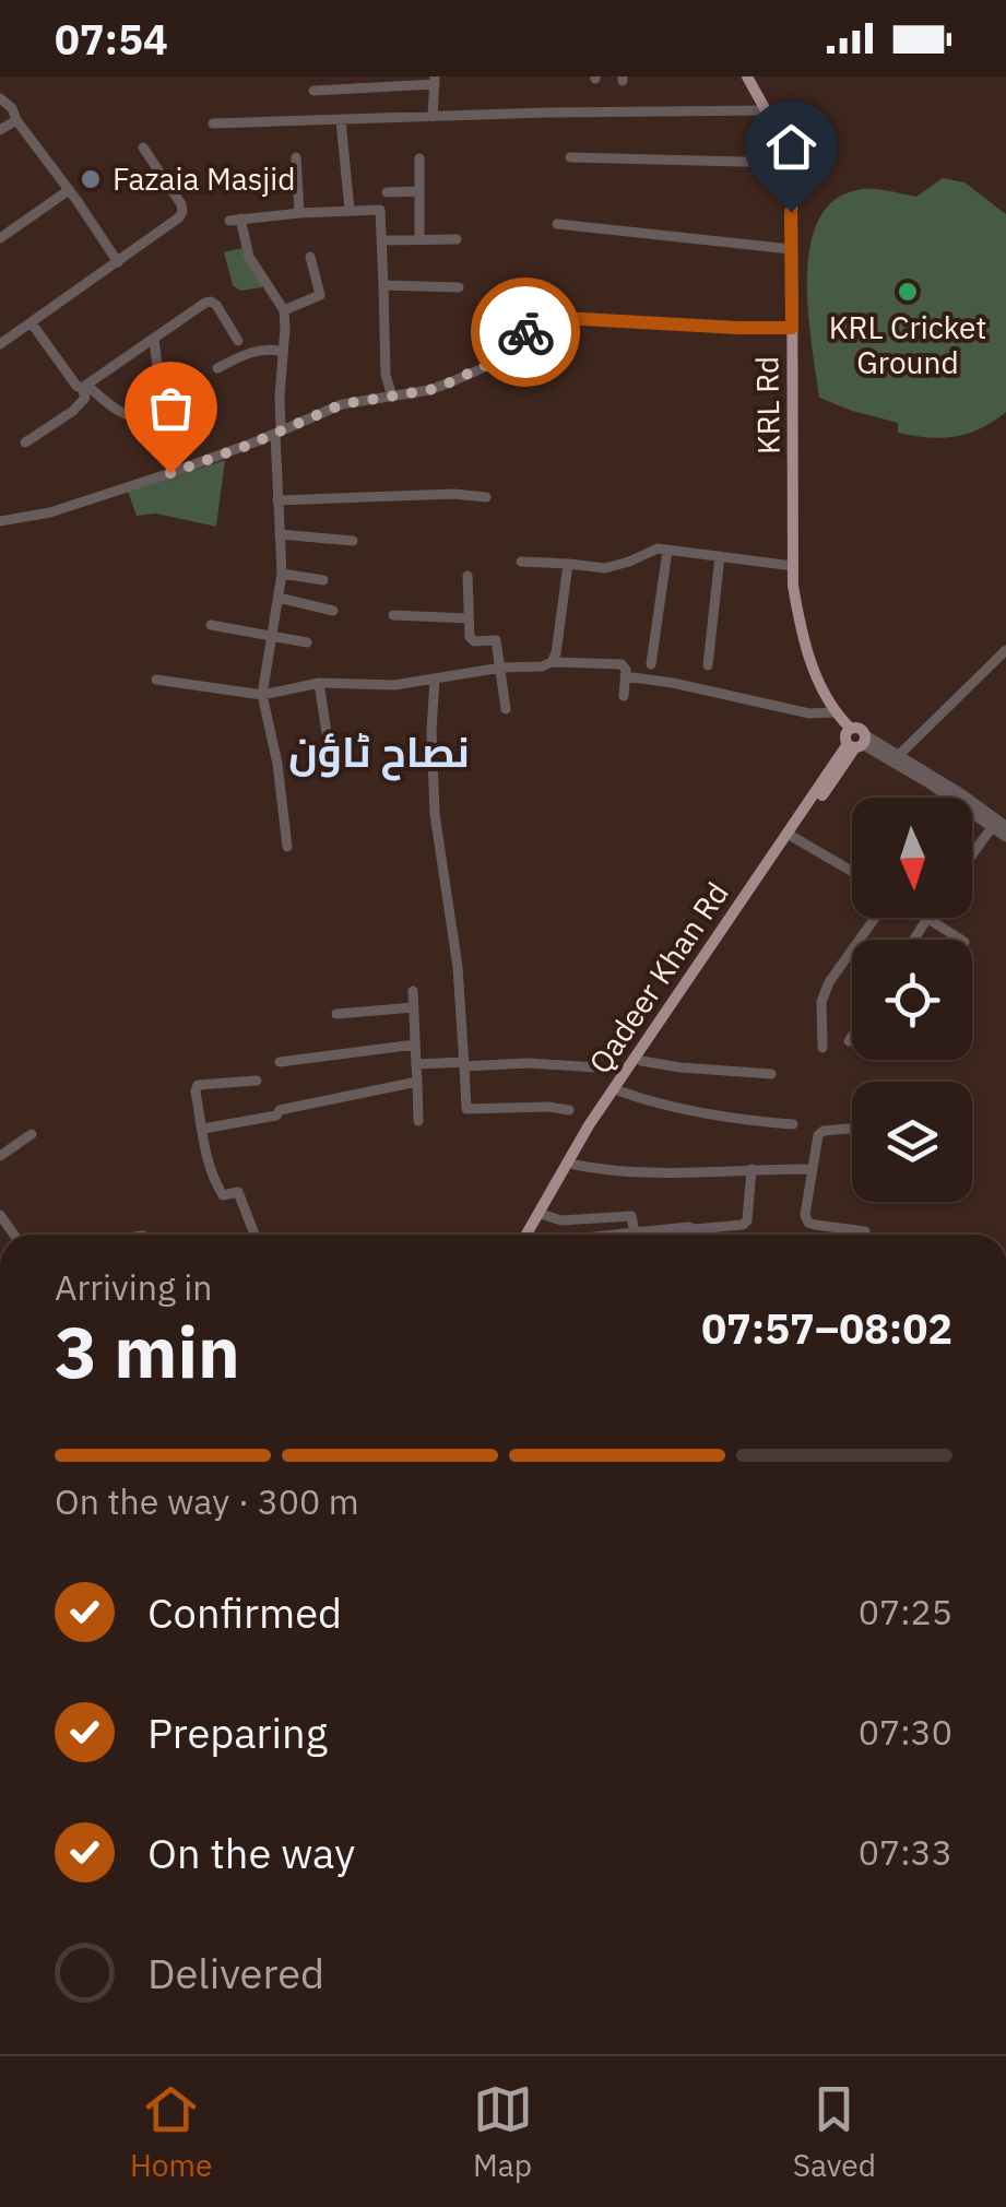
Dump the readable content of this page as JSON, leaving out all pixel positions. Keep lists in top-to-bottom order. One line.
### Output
{"streets":{"main road":["KRL Rd","Qadeer Khan Rd"]},"crossings":[["KRL Rd","Qadeer Khan Rd"]],"districts":["نصاح ٹاؤن"],"places":["Fazaia Masjid","KRL Cricket Ground"],"north":"bottom","page":{"status":"07:54","heading":["3 min","Arriving in","07:57–08:02"],"bar":"On the way · 300 m","list":[["Confirmed","07:25"],["Preparing","07:30"],["On the way","07:33"],"Delivered"],"tabs":["Home","Map","Saved"]}}
